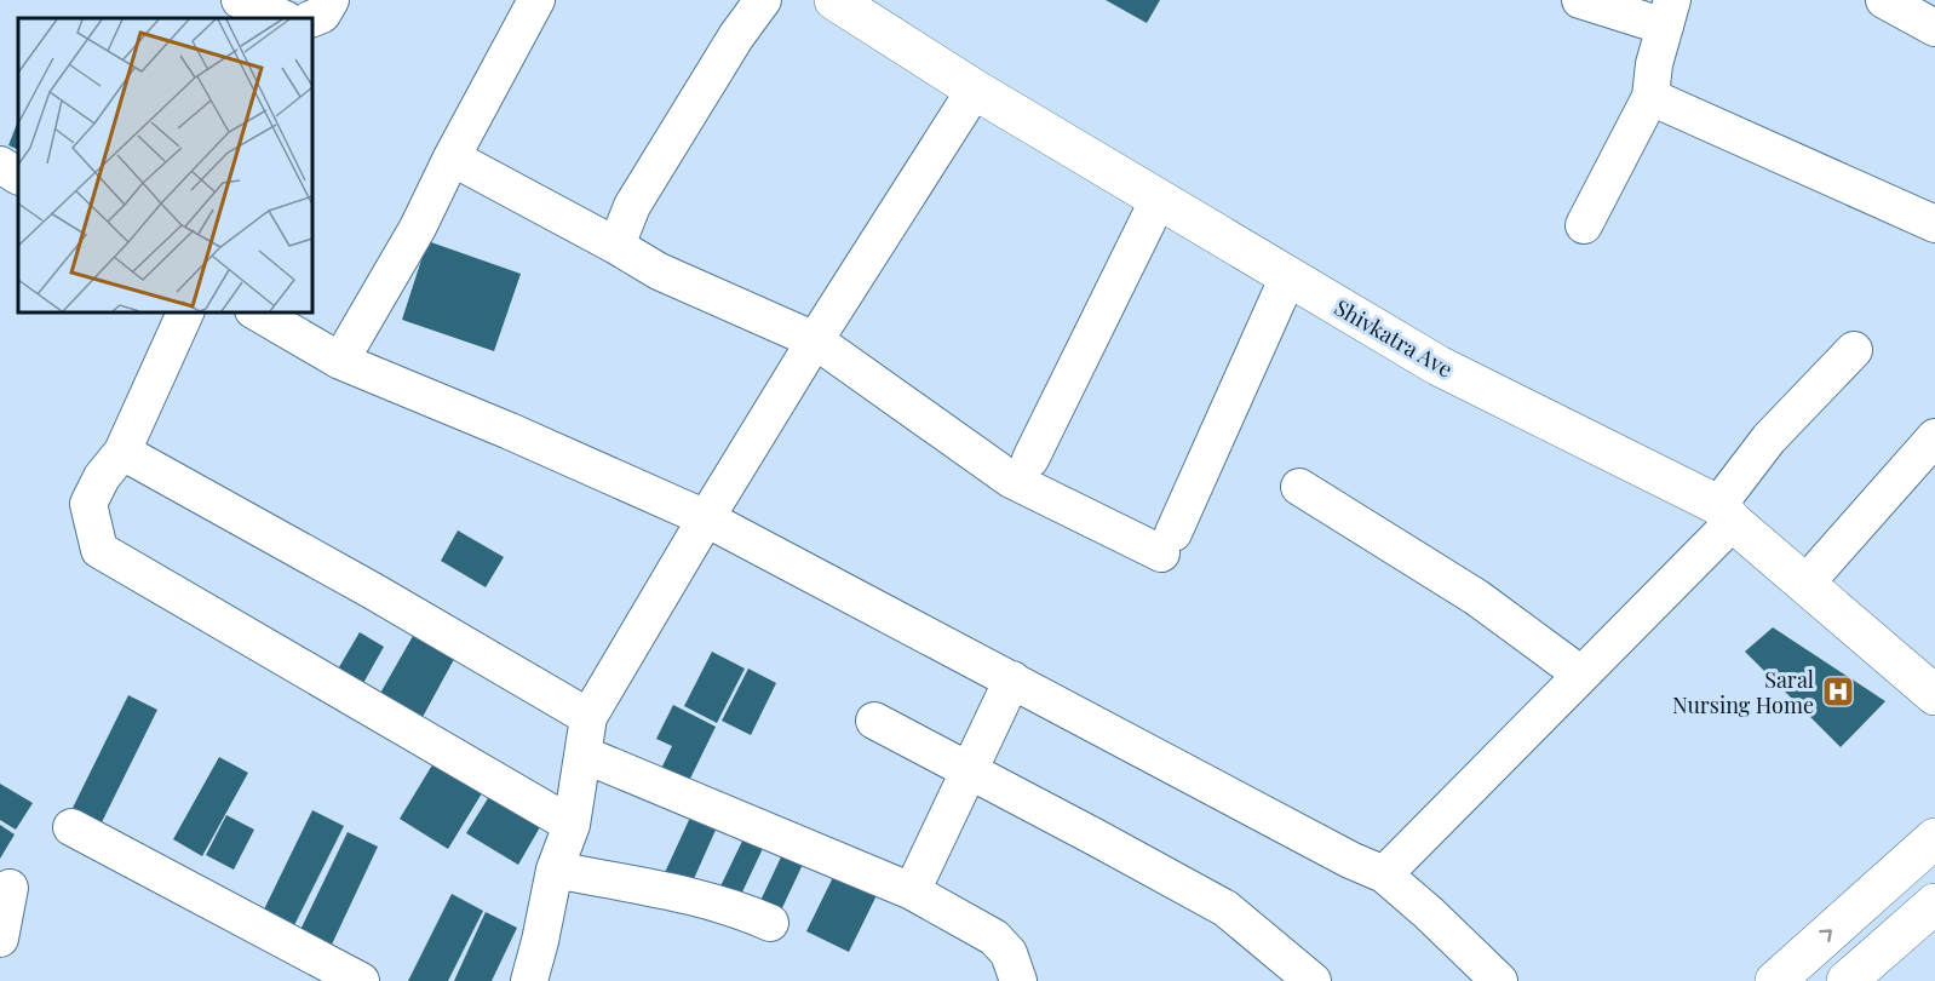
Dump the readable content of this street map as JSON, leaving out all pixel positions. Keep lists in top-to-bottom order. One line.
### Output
{"streets":{"street":["Shivkatra Ave"]},"places":{"hospital":["Saral Nursing Home"]}}
